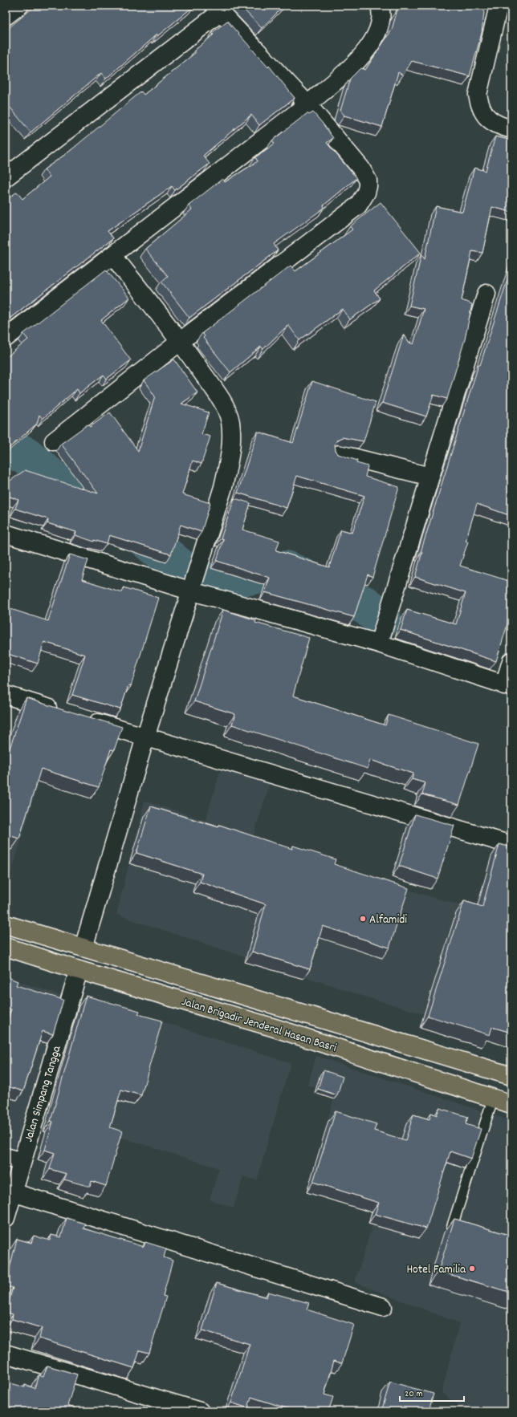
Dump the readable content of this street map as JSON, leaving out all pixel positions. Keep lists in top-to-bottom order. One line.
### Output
{"streets":{"highway":["Jalan Brigadir Jenderal Hasan Basri"],"street":["Jalan Simpang Tangga"]},"crossings":[["Jalan Brigadir Jenderal Hasan Basri","Jalan Simpang Tangga"]],"places":["Alfamidi","Hotel Familia"],"scale_bar":"20 m"}
